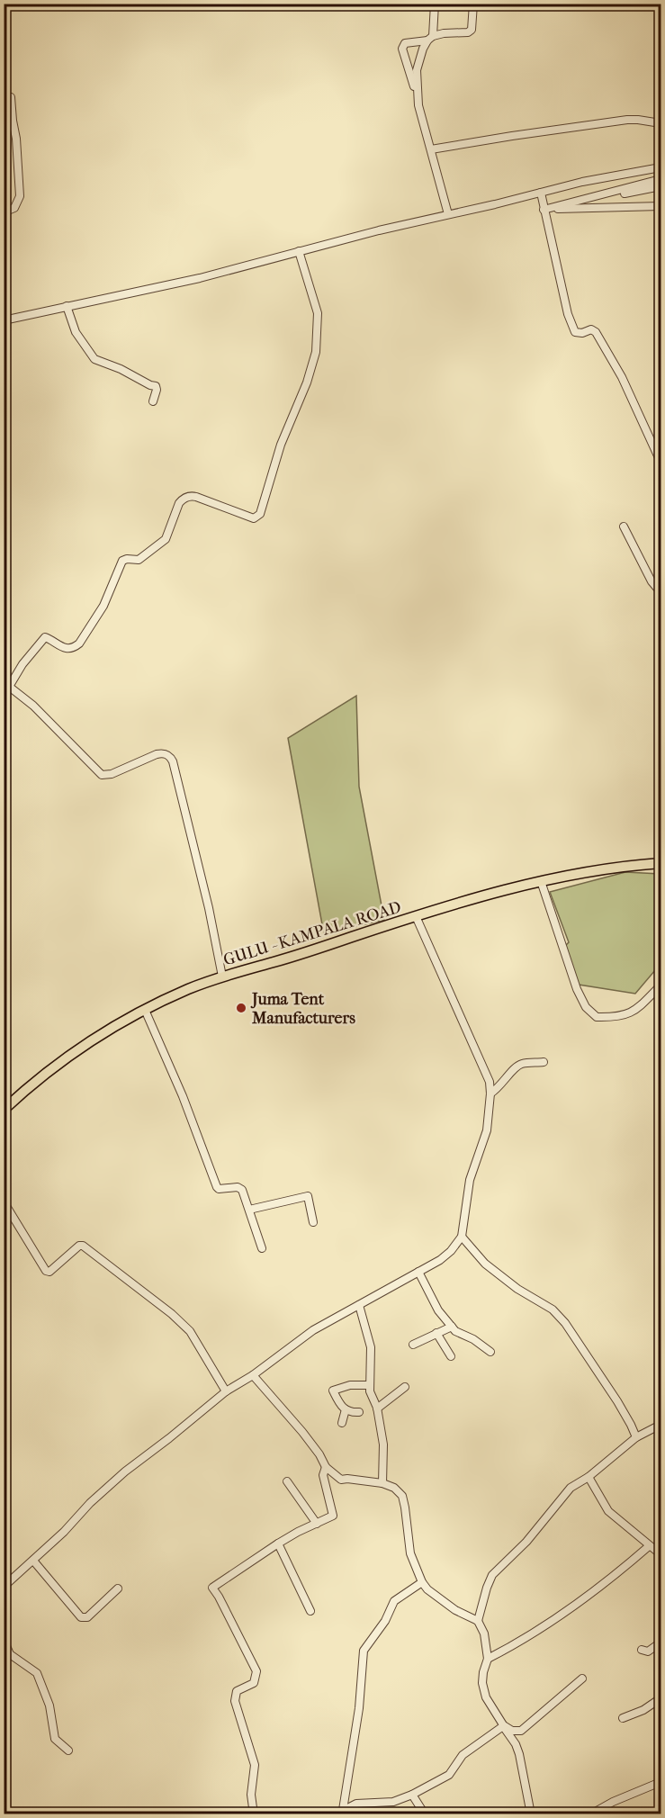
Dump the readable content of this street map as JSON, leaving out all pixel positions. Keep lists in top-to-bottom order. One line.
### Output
{"streets":{"main road":["GULU - KAMPALA ROAD"]},"places":["Juma Tent Manufacturers"]}
